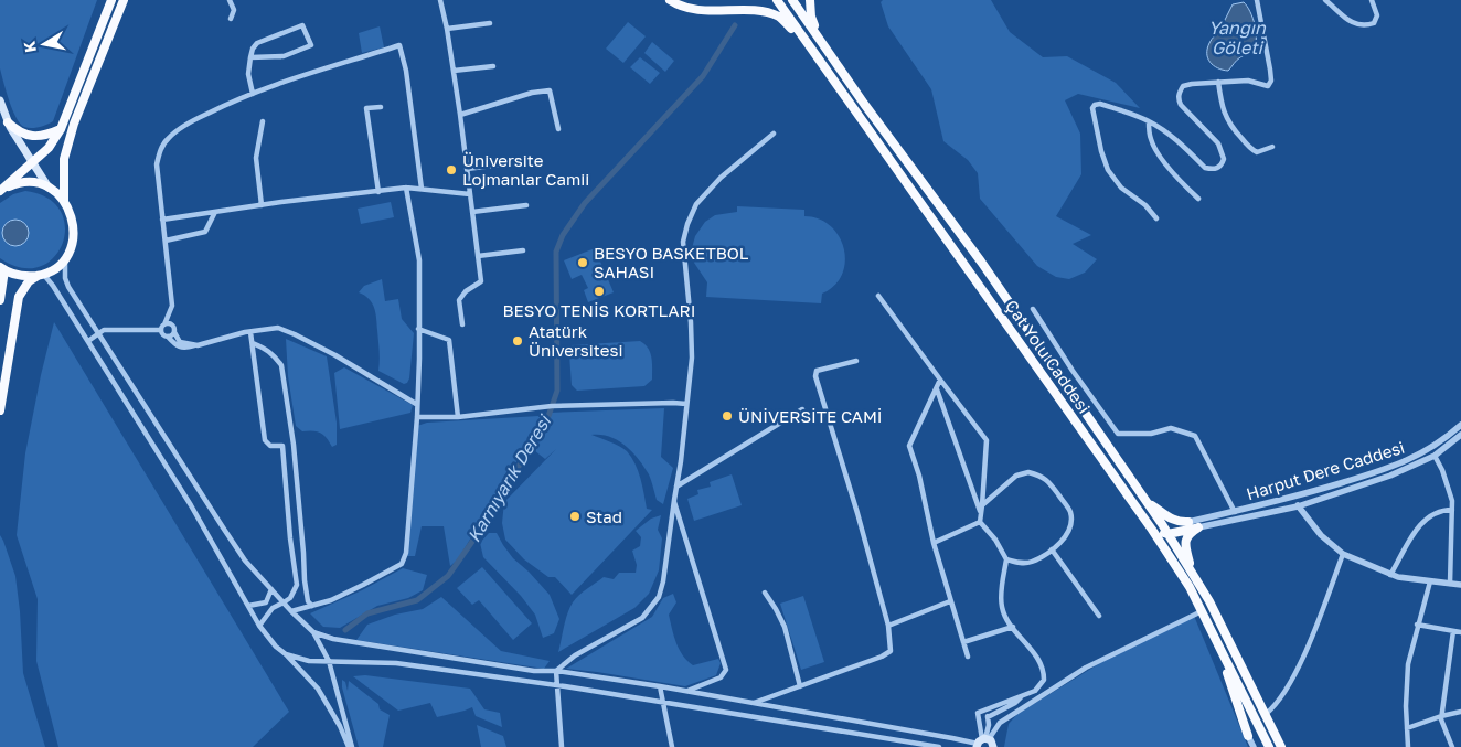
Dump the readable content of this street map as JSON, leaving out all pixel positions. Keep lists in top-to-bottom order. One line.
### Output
{"streets":{"highway":["Çat Yolu Caddesi"],"street":["Harput Dere Caddesi"]},"water":["Yangın Göleti","Karnıyarık Deresi"],"places":["Üniversite Lojmanlar Camii","BESYO BASKETBOL SAHASI","BESYO TENİS KORTLARI","Atatürk Üniversitesi","ÜNİVERSİTE CAMİ","Stad"],"north":"left"}
